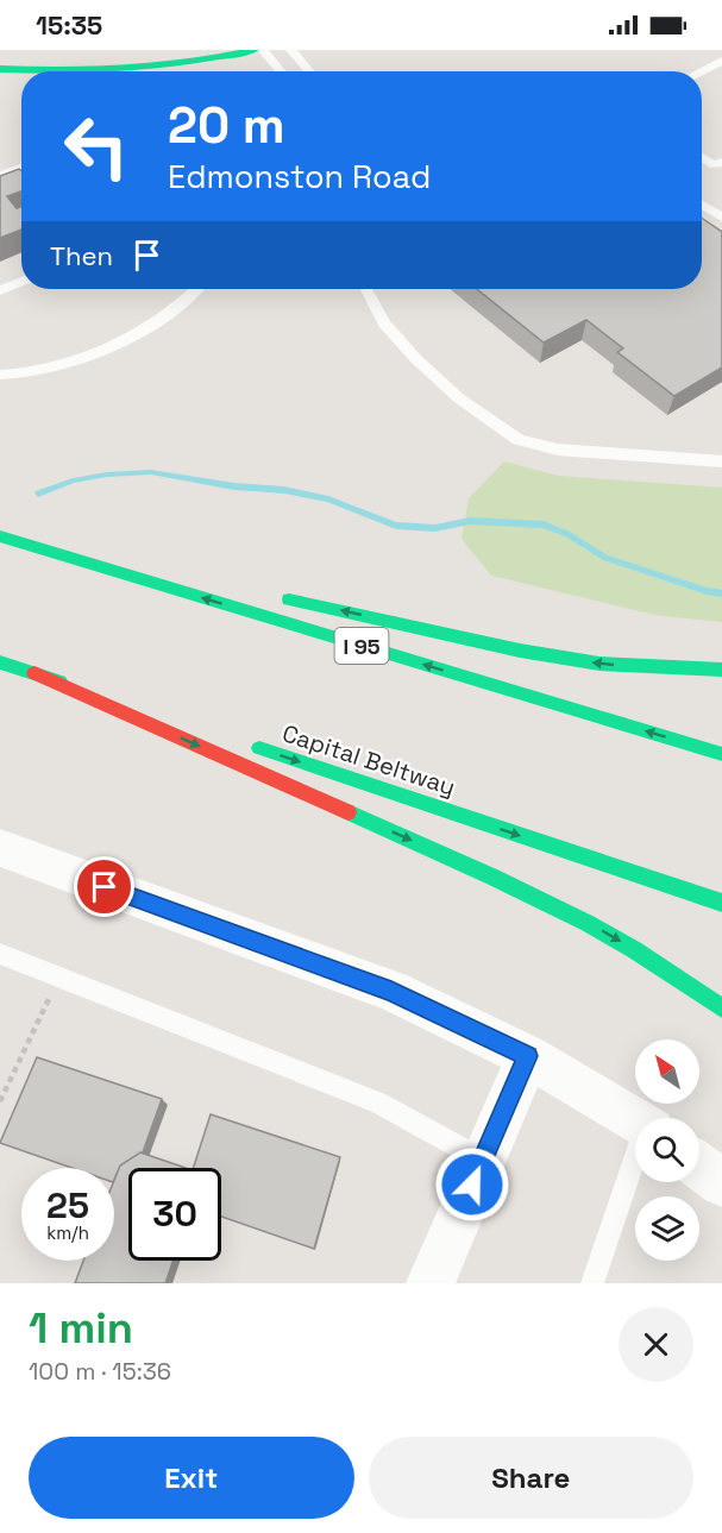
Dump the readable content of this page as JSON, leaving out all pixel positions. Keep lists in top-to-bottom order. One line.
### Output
{"streets":{"main road":["I 95","Capital Beltway"]},"north":"top left","page":{"status":"15:35","turn":["20 m","Edmonston Road"],"then":"Then","speed":"25 km/h","limit":"30","heading":["1 min","100 m · 15:36"],"buttons":["Exit","Share"]}}
